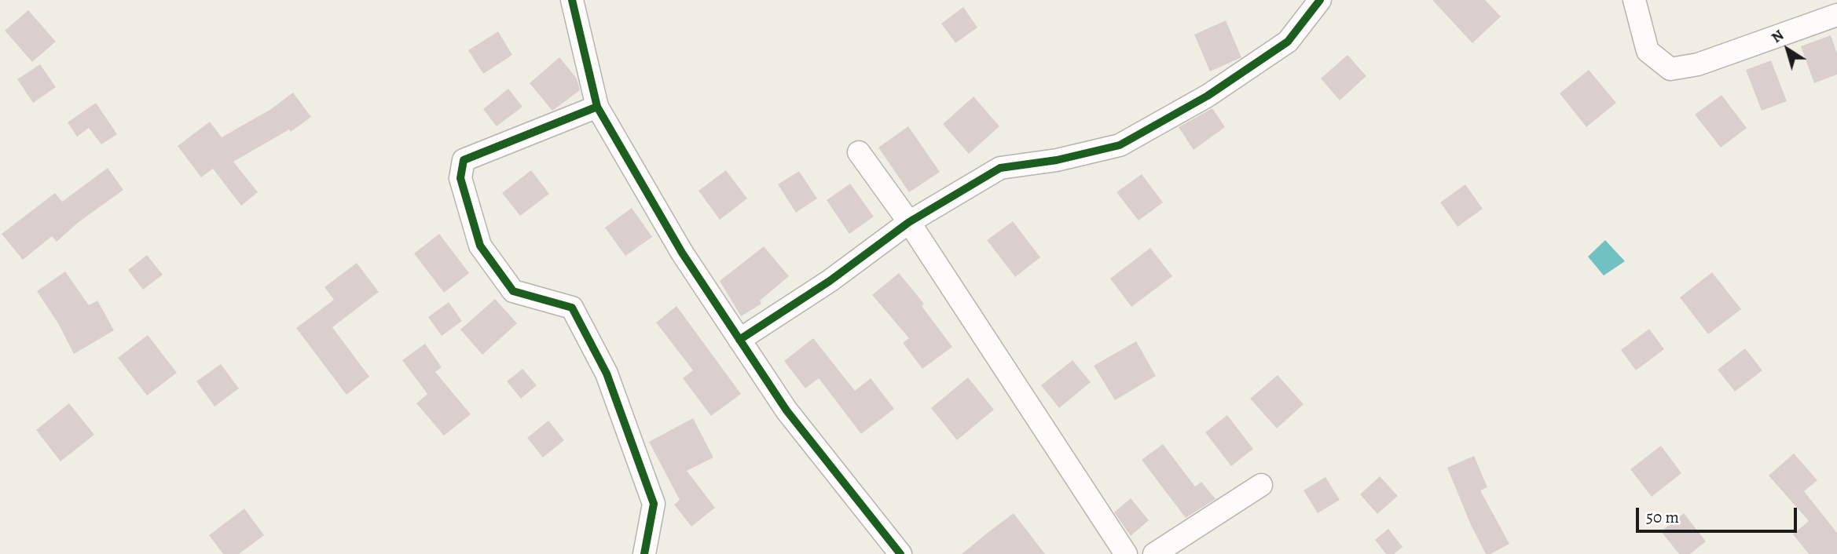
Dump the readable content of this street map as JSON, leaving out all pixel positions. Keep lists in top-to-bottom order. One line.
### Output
{"scale_bar":"50 m","north":"top left"}
